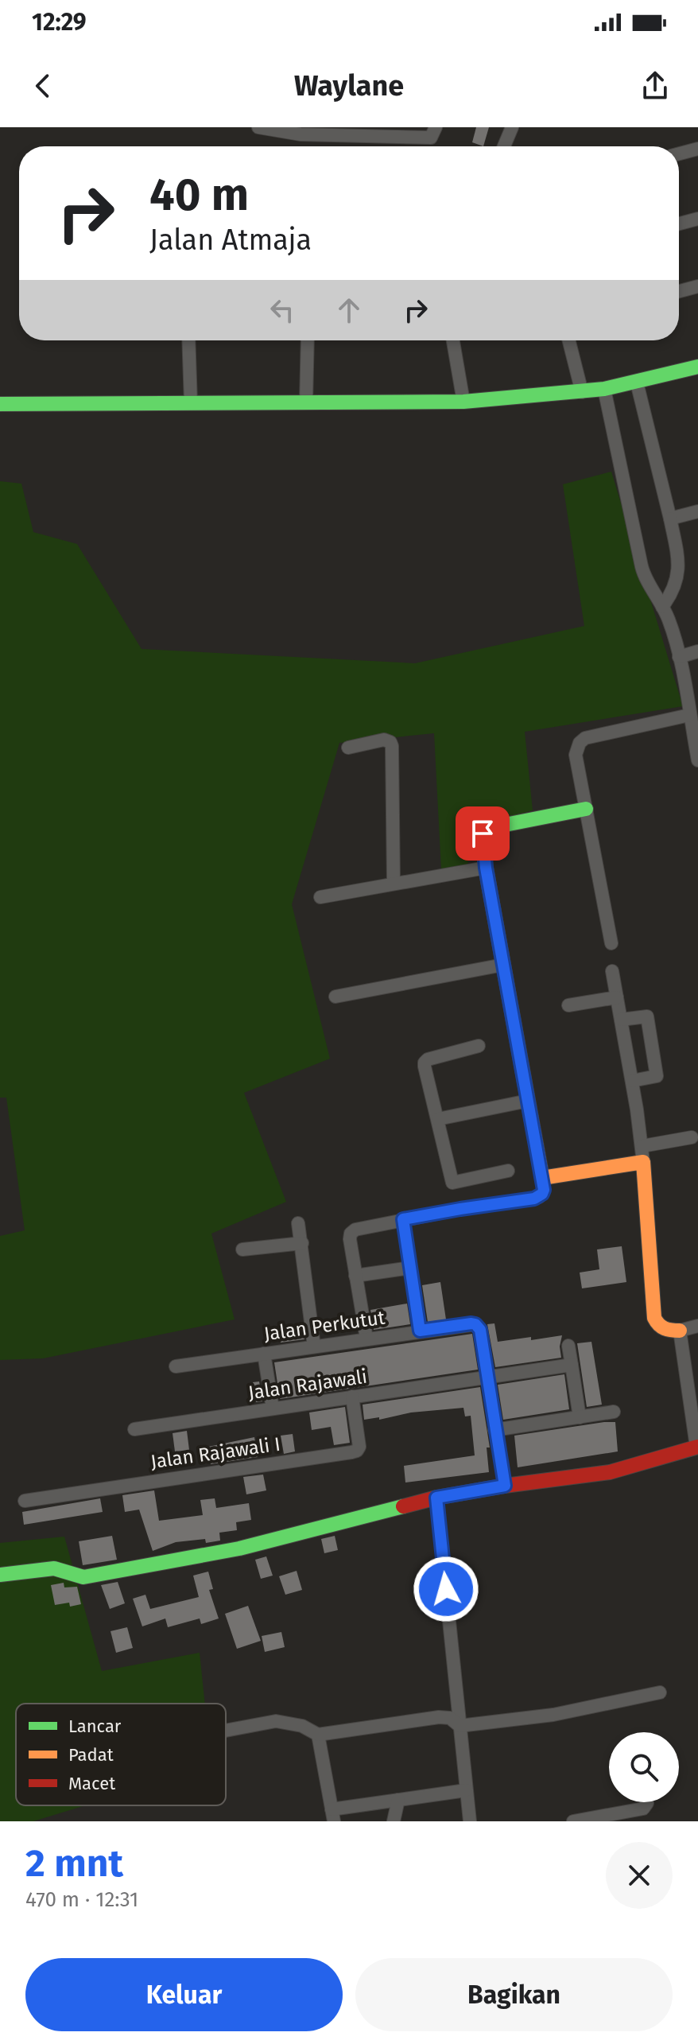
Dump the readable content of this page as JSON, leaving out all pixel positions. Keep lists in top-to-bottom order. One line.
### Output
{"streets":{"street":["Jalan Perkutut","Jalan Rajawali","Jalan Rajawali I"]},"crossings":[["Jalan Perkutut","Jalan Rajawali"],["Jalan Rajawali","Jalan Rajawali I"]],"legend":["Lancar","Padat","Macet"],"page":{"status":"12:29","header":"Waylane","turn":["40 m","Jalan Atmaja"],"heading":["2 mnt","470 m · 12:31"],"buttons":["Keluar","Bagikan"]}}
